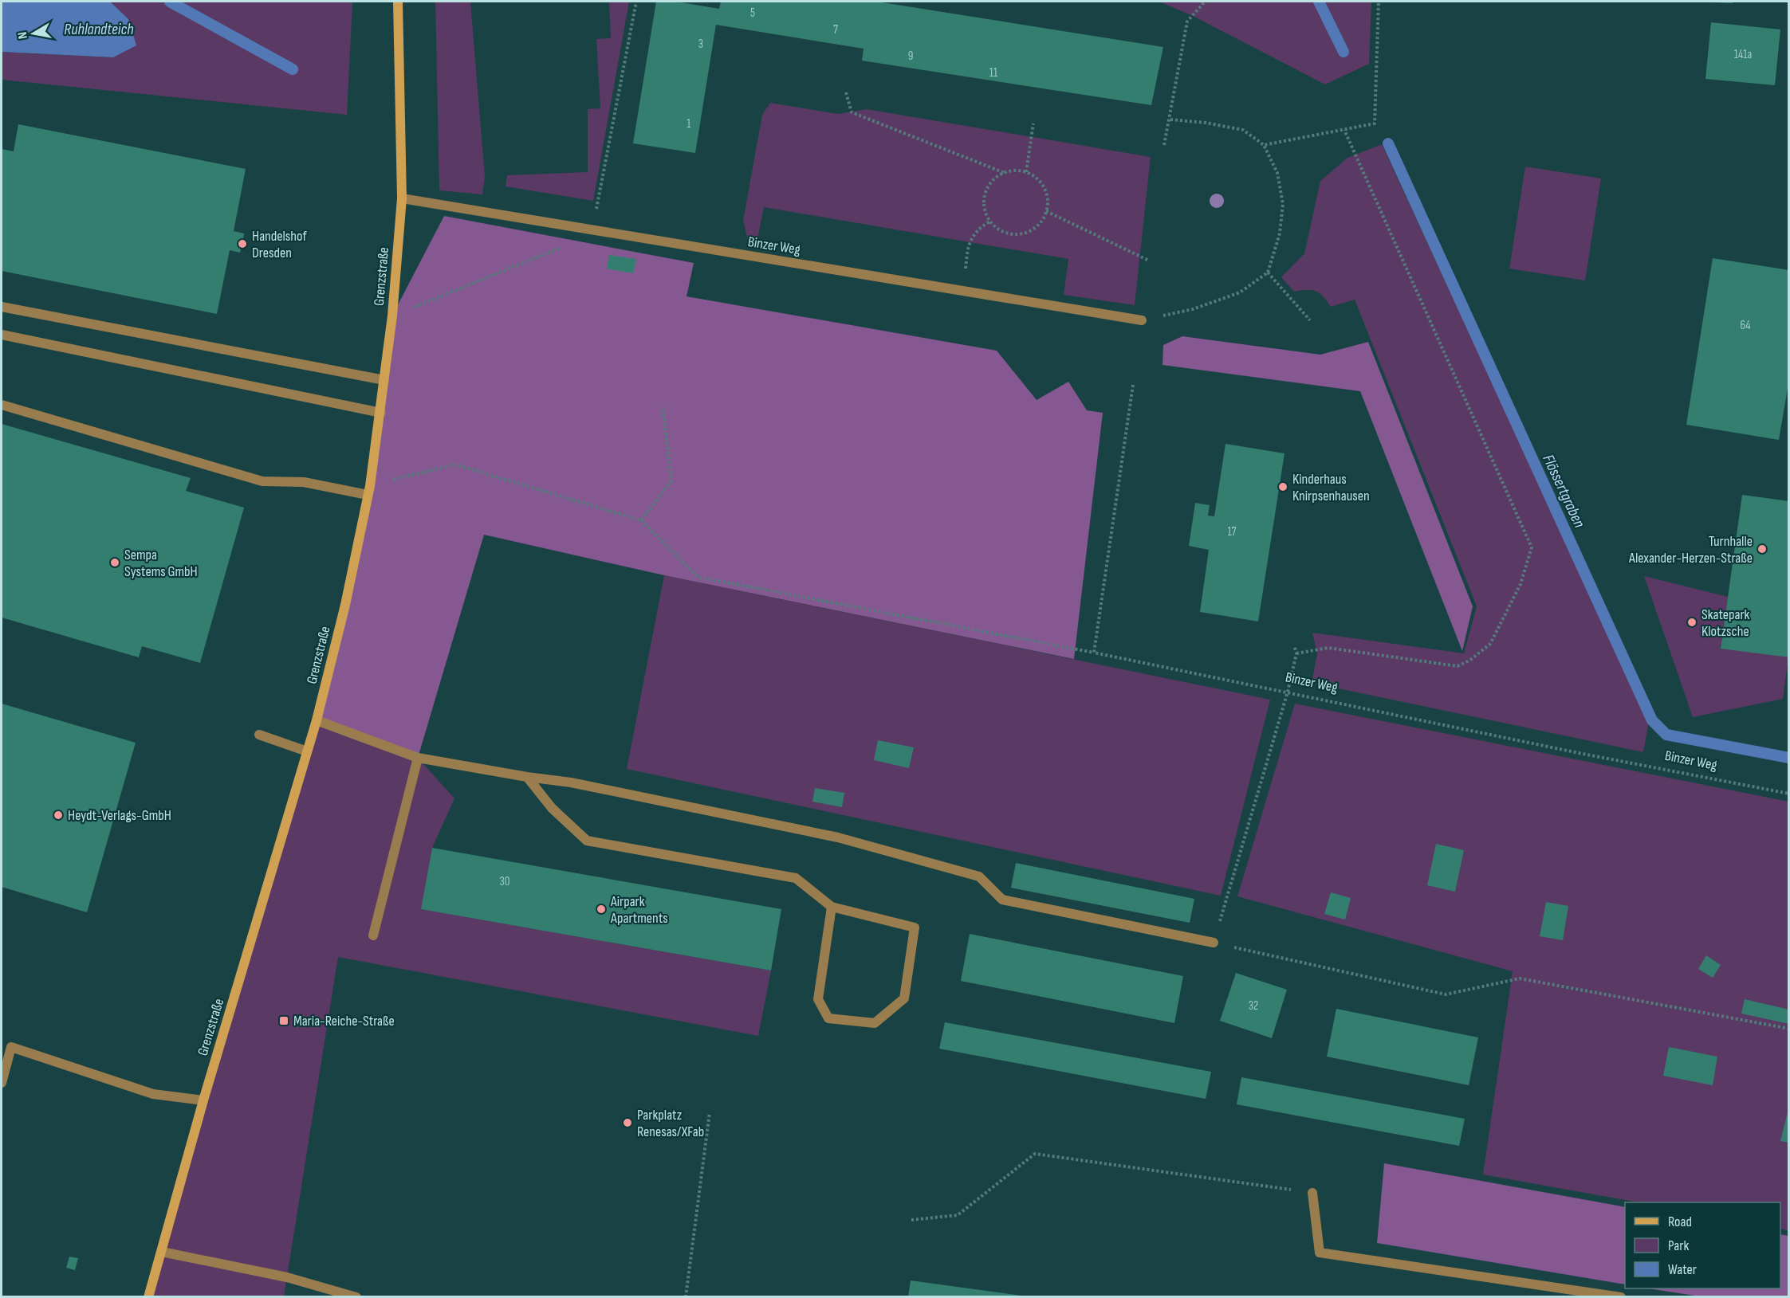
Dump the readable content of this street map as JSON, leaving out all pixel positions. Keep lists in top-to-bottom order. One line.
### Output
{"streets":{"main road":["Grenzstraße"],"street":["Binzer Weg"]},"crossings":[["Binzer Weg","Grenzstraße"]],"water":["Ruhlandteich","Flössertgraben"],"places":{"other":["Handelshof Dresden","Kinderhaus Knirpsenhausen","Turnhalle Alexander-Herzen-Straße","Sempa Systems GmbH","Skatepark Klotzsche","Heydt-Verlags-GmbH","Airpark Apartments","Parkplatz Renesas/XFab"],"transit":["Maria-Reiche-Straße"]},"house_numbers":["5","7","3","141a","9","11","1","64","17","30","32"],"legend":["Road","Park","Water"],"north":"left"}
